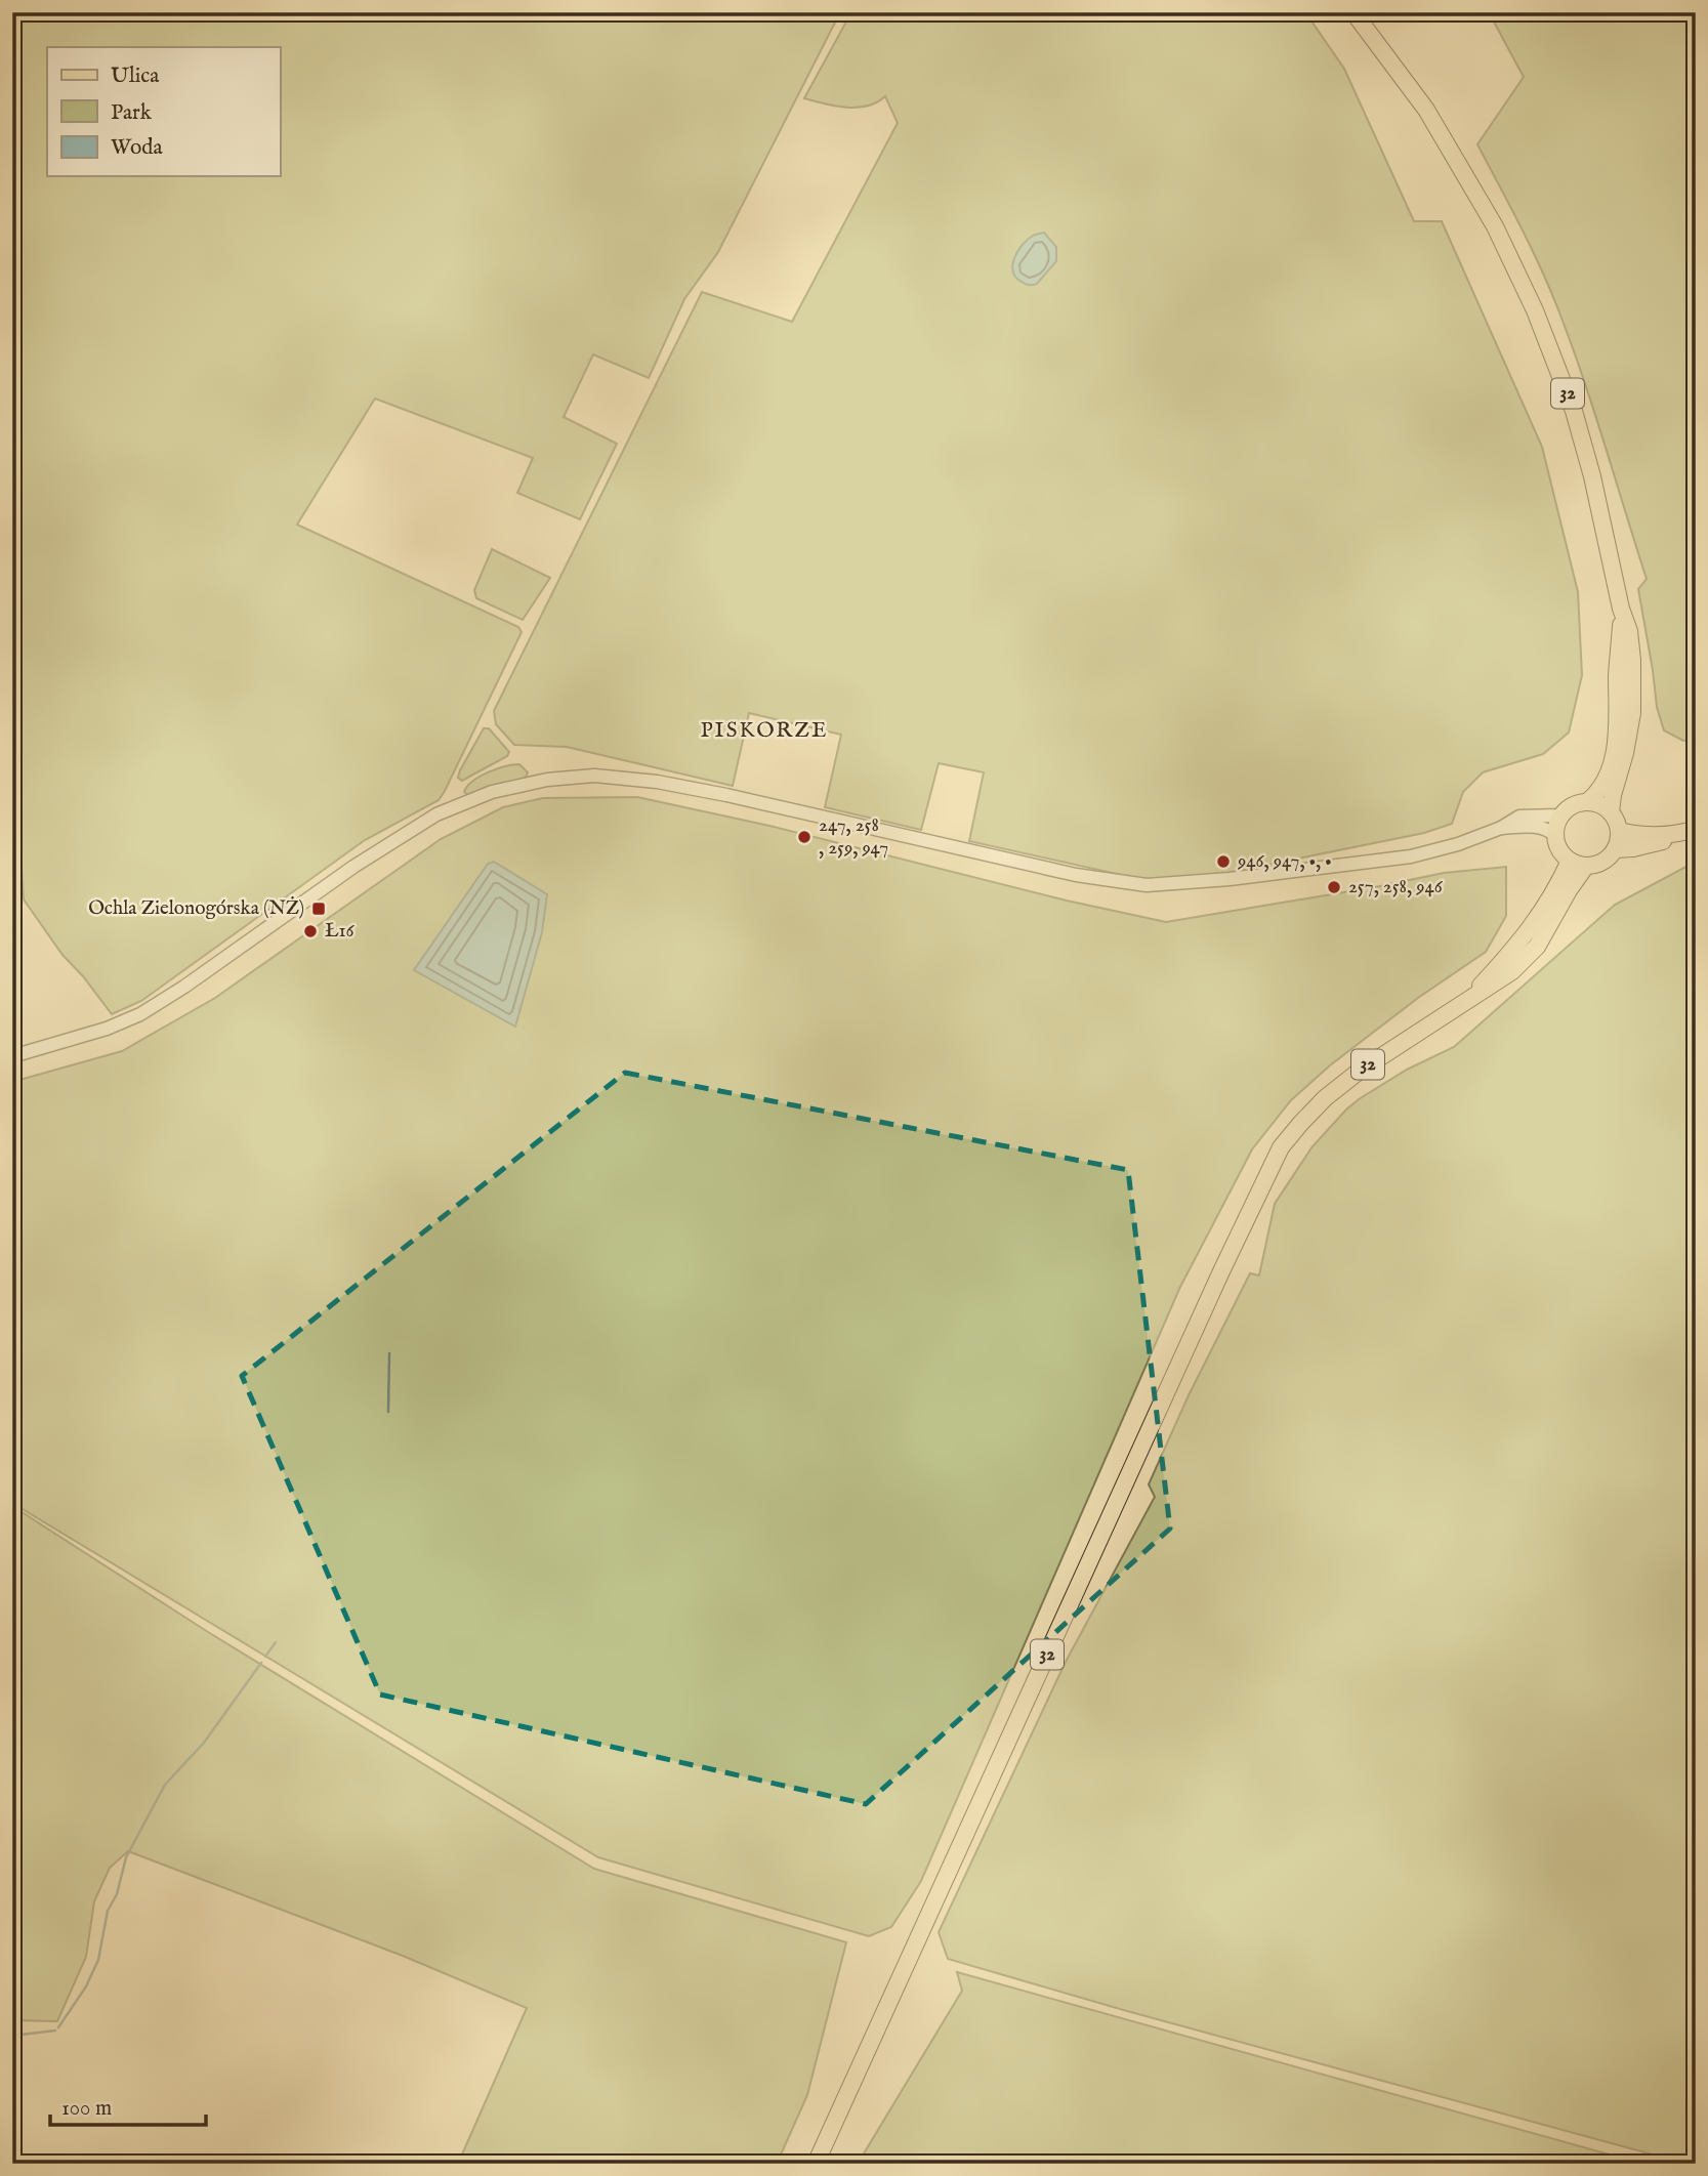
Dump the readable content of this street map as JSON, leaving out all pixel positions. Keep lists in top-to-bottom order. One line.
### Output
{"streets":{"main road":["32"]},"districts":["PISKORZE"],"places":{"other":["247, 258 , 259, 947","946, 947, •, •","257, 258, 946","Ł16"],"transit":["Ochla Zielonogórska (NŻ)"]},"legend":["Ulica","Park","Woda"],"scale_bar":"100 m"}
